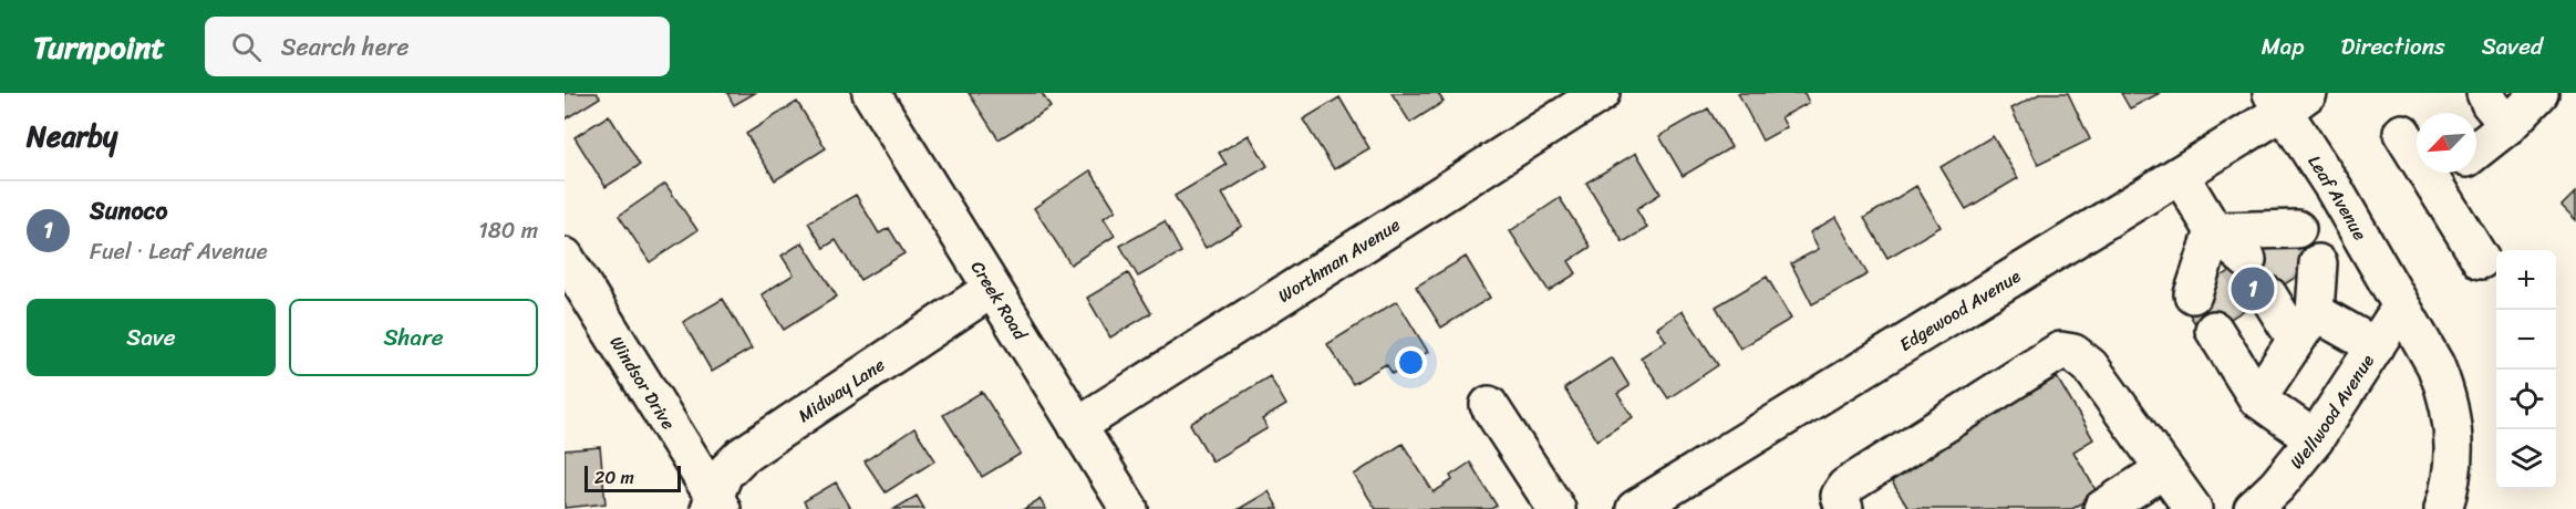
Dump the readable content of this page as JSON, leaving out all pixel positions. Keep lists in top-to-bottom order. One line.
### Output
{"streets":{"street":["Leaf Avenue","Worthman Avenue","Creek Road","Edgewood Avenue","Windsor Drive","Midway Lane","Wellwood Avenue"]},"crossings":[["Leaf Avenue","Edgewood Avenue"],["Leaf Avenue","Wellwood Avenue"],["Worthman Avenue","Creek Road"],["Creek Road","Midway Lane"],["Windsor Drive","Midway Lane"]],"scale_bar":"20 m","north":"bottom left","page":{"header":"Turnpoint","search":"Search here","nav":["Map","Directions","Saved"],"heading":"Nearby","list":[{"mark":"1","name":"Sunoco","note":"Fuel · Leaf Avenue","value":"180 m"}],"map_buttons":["+","−"],"pins":"1","buttons":["Save","Share"],"scale":"20 m"}}
